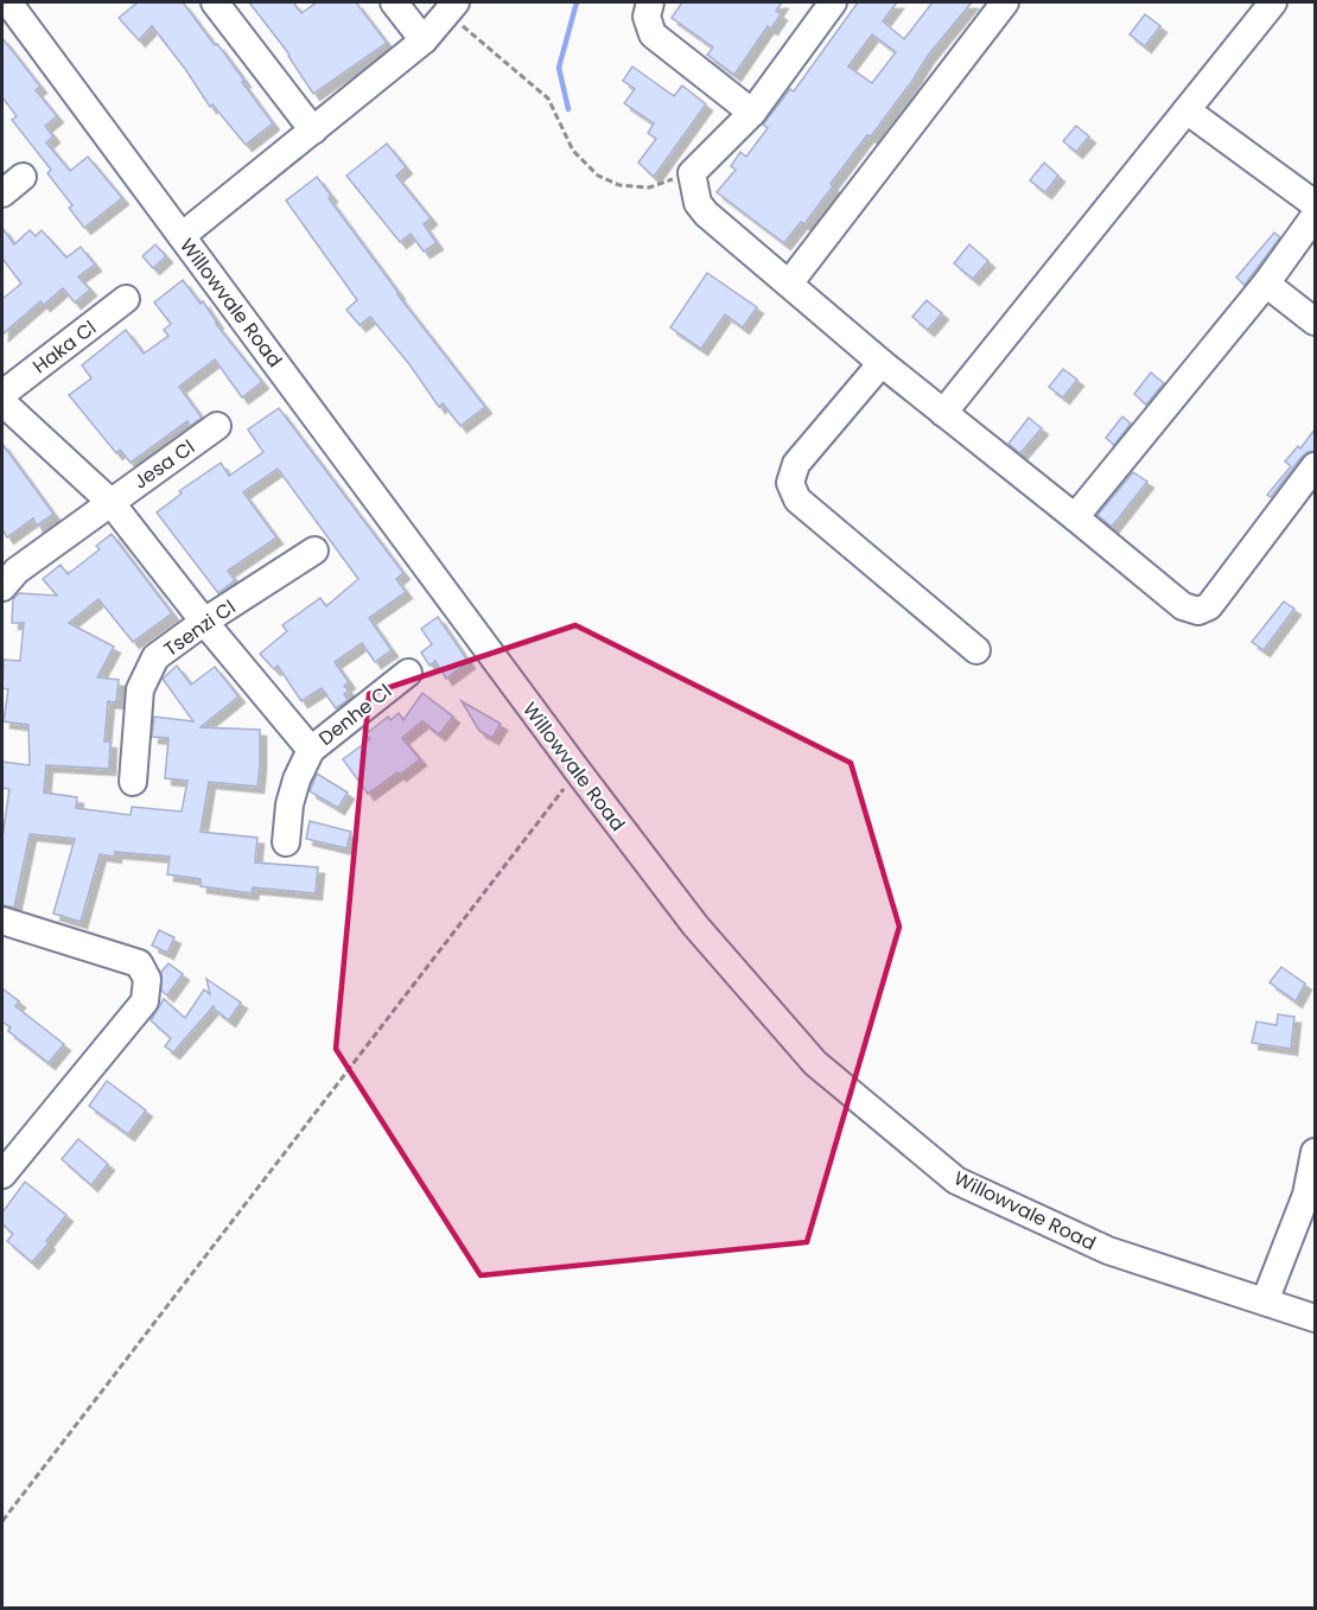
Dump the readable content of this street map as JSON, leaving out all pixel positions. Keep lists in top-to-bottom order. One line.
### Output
{"streets":{"street":["Willowvale Road","Haka Cl","Jesa Cl","Tsenzi Cl","Denhe Cl"]}}
